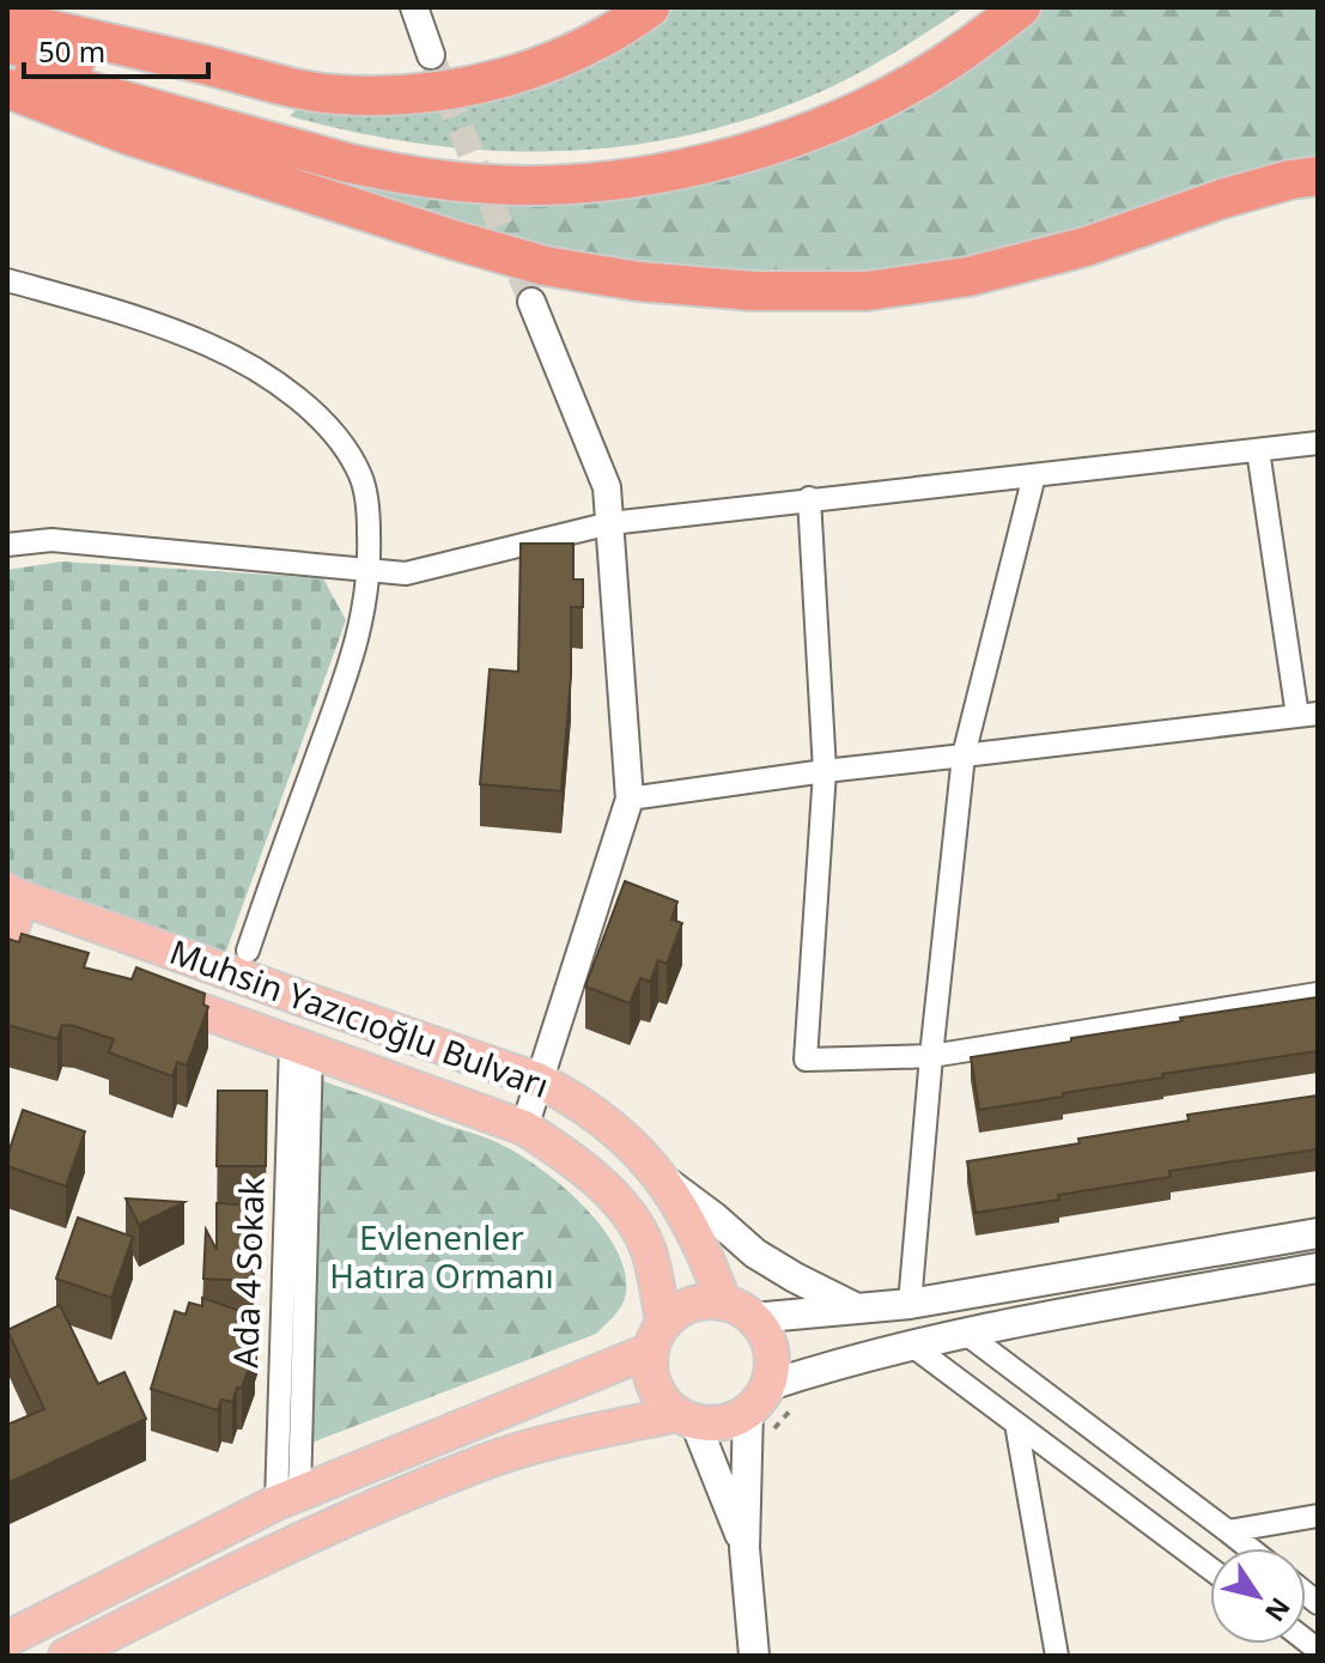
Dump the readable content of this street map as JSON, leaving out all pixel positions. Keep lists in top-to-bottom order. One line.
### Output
{"streets":{"main road":["Muhsin Yazıcıoğlu Bulvarı"],"street":["Ada 4 Sokak"]},"crossings":[["Muhsin Yazıcıoğlu Bulvarı","Ada 4 Sokak"]],"parks":["Evlenenler Hatıra Ormanı"],"scale_bar":"50 m","north":"bottom right"}
